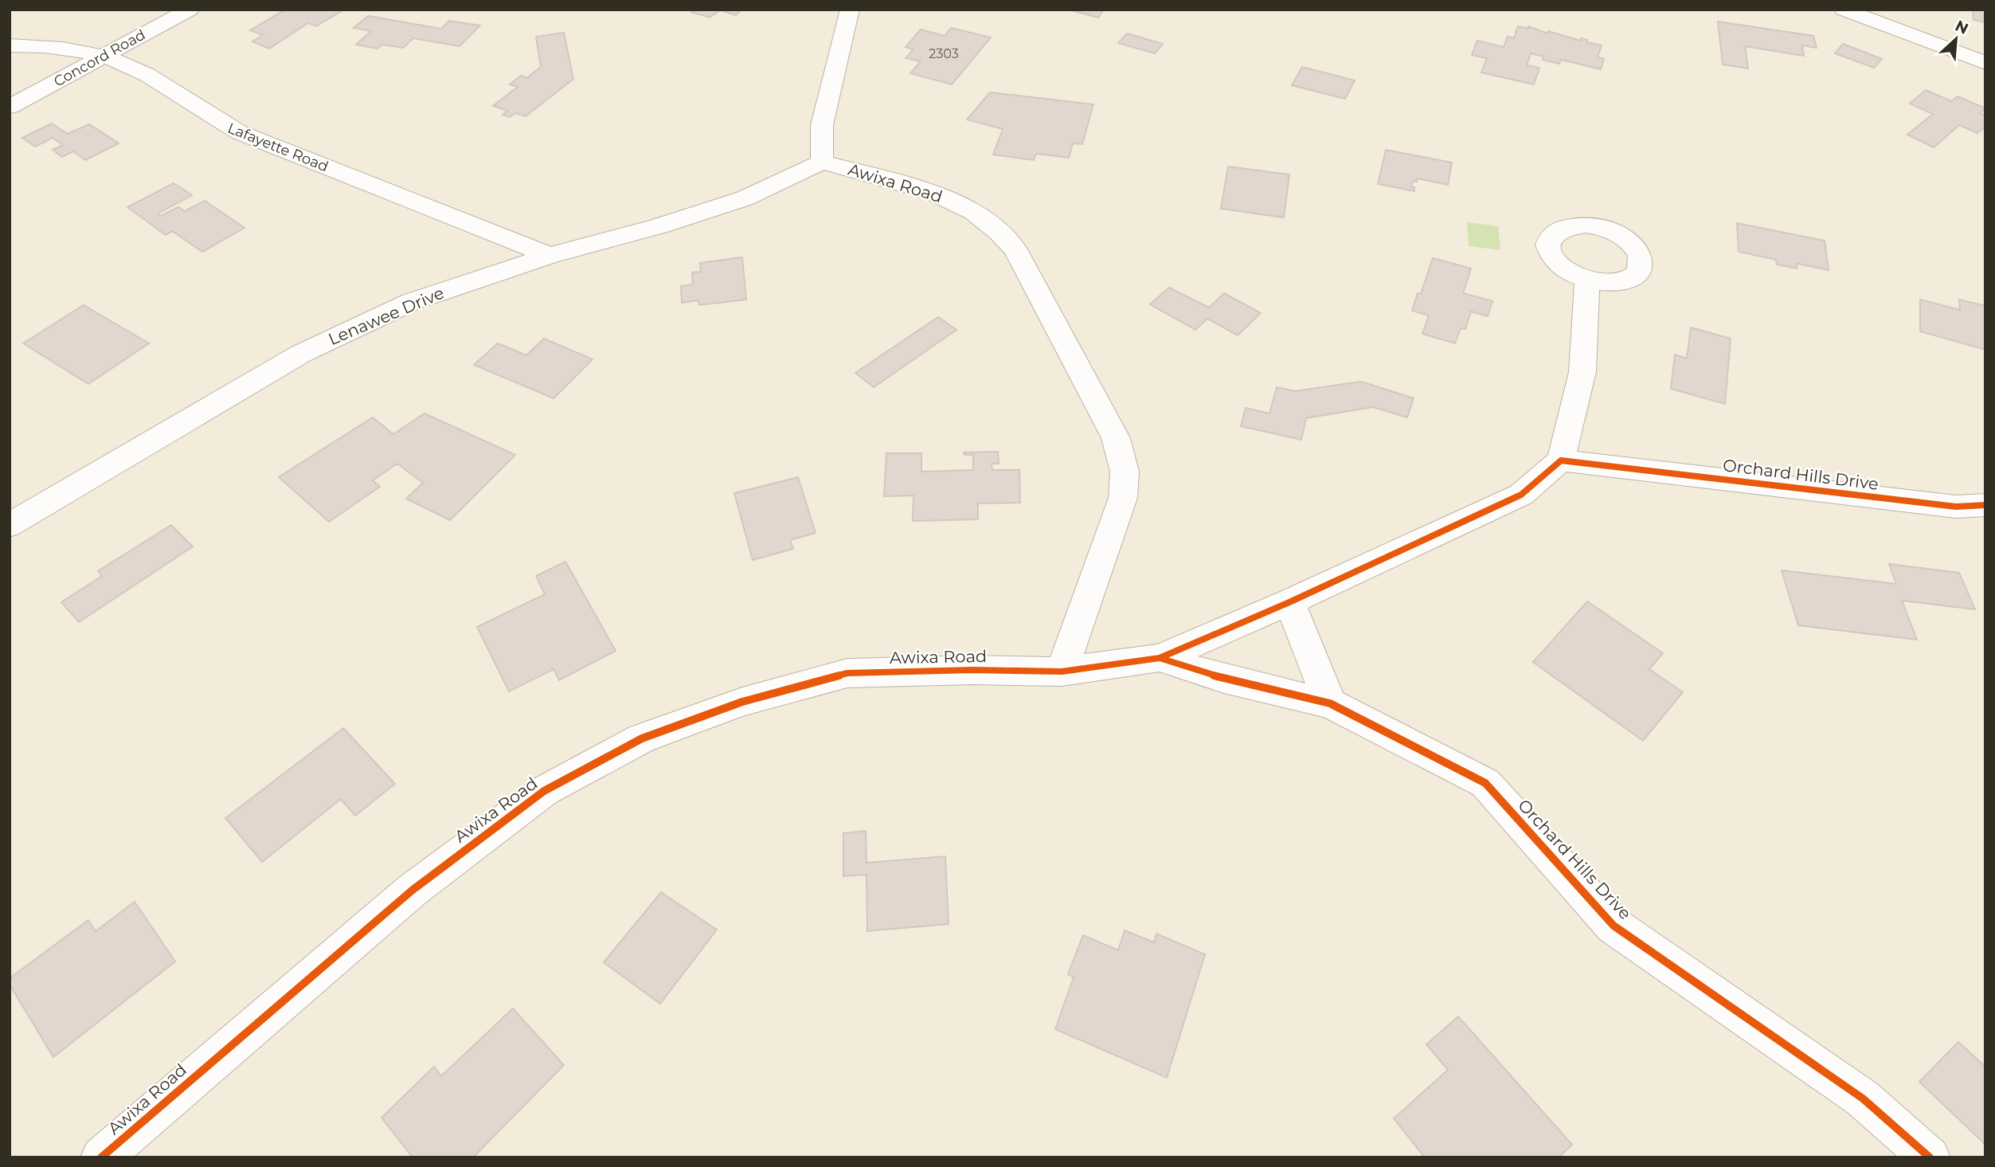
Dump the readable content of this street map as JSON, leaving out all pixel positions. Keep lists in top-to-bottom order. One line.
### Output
{"streets":{"street":["Concord Road","Lafayette Road","Awixa Road","Lenawee Drive","Orchard Hills Drive"]},"crossings":[["Concord Road","Lafayette Road"],["Lafayette Road","Lenawee Drive"],["Awixa Road","Lenawee Drive"],["Awixa Road","Orchard Hills Drive"]],"house_numbers":["2303"],"north":"top right"}
